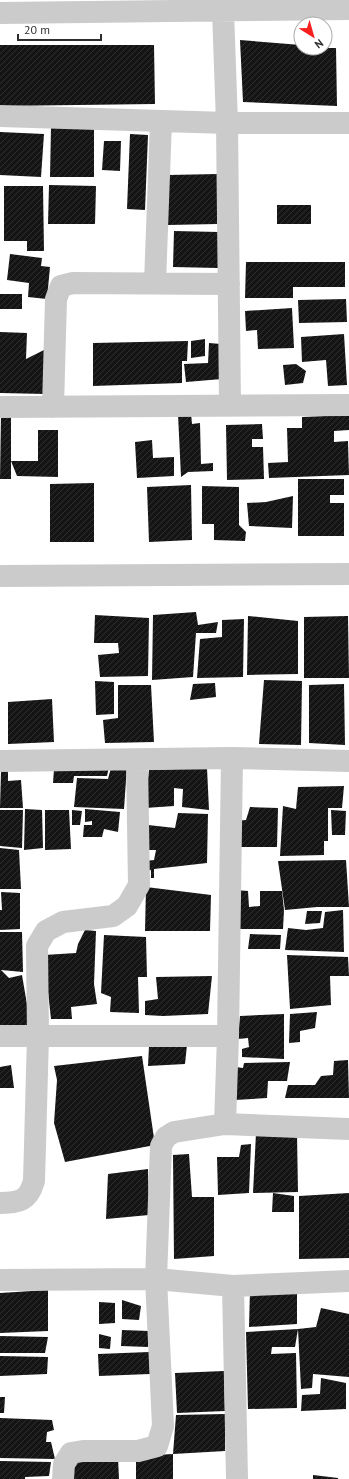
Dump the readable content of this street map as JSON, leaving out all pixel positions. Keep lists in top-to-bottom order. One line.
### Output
{"scale_bar":"20 m","north":"bottom right"}
